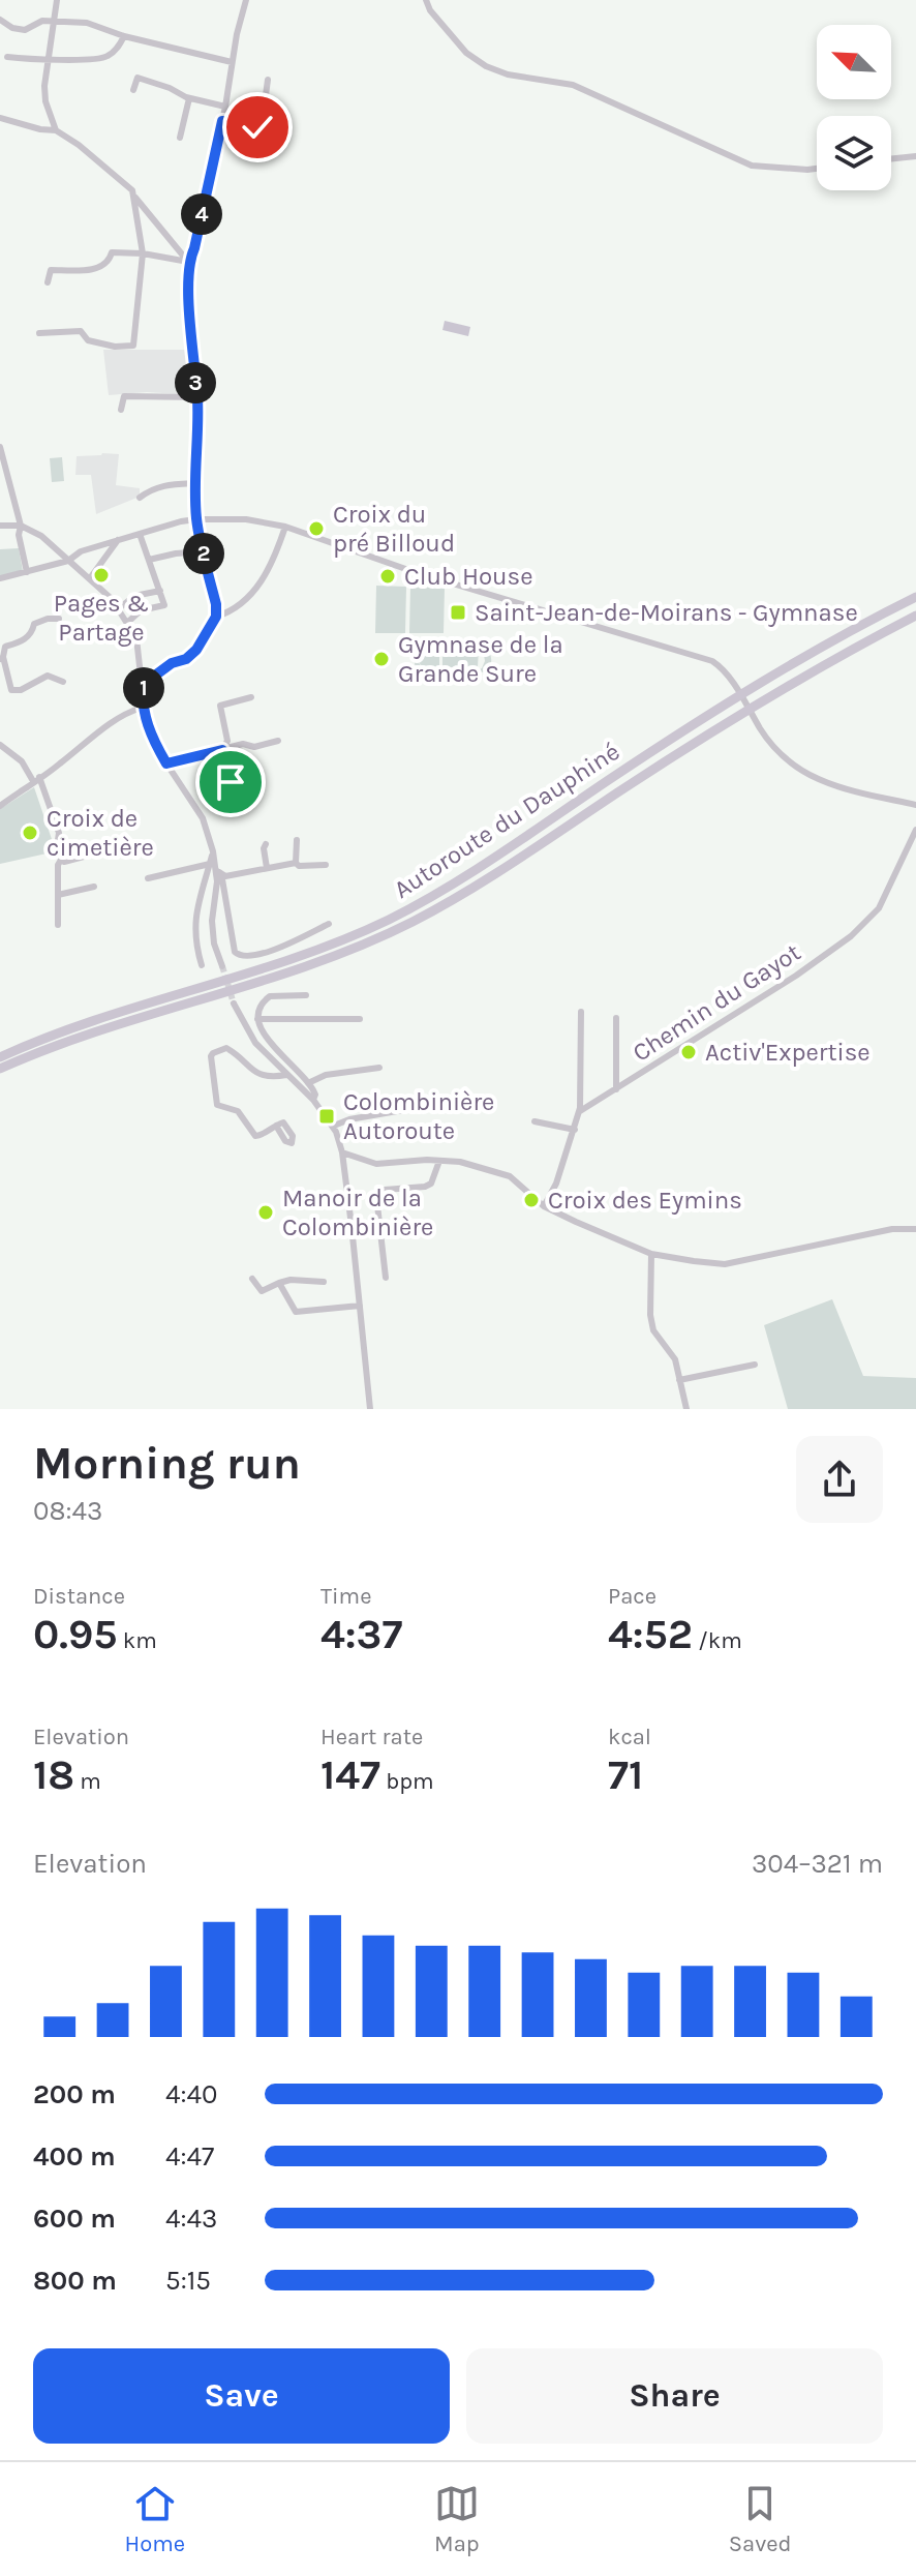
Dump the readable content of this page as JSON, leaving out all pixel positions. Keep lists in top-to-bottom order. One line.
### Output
{"streets":{"highway":["Autoroute du Dauphiné"],"street":["Chemin du Gayot"]},"places":{"other":["Croix du pré Billoud","Pages & Partage","Club House","Gymnase de la Grande Sure","Croix de cimetière","Activ'Expertise","Croix des Eymins","Manoir de la Colombinière"],"transit":["Saint-Jean-de-Moirans - Gymnase","Colombinière Autoroute"]},"north":"top left","page":{"pins":["4","3","2","1"],"heading":["Morning run","08:43"],"stats":[["Distance","0.95 km"],["Time","4:37"],["Pace","4:52 /km"],["Elevation","18 m"],["Heart rate","147 bpm"],["kcal","71"]],"chart":["Elevation","304–321 m"],"list":[{"name":"200 m","note":"4:40"},{"name":"400 m","note":"4:47"},{"name":"600 m","note":"4:43"},{"name":"800 m","note":"5:15"}],"buttons":["Save","Share"],"tabs":["Home","Map","Saved"]}}
